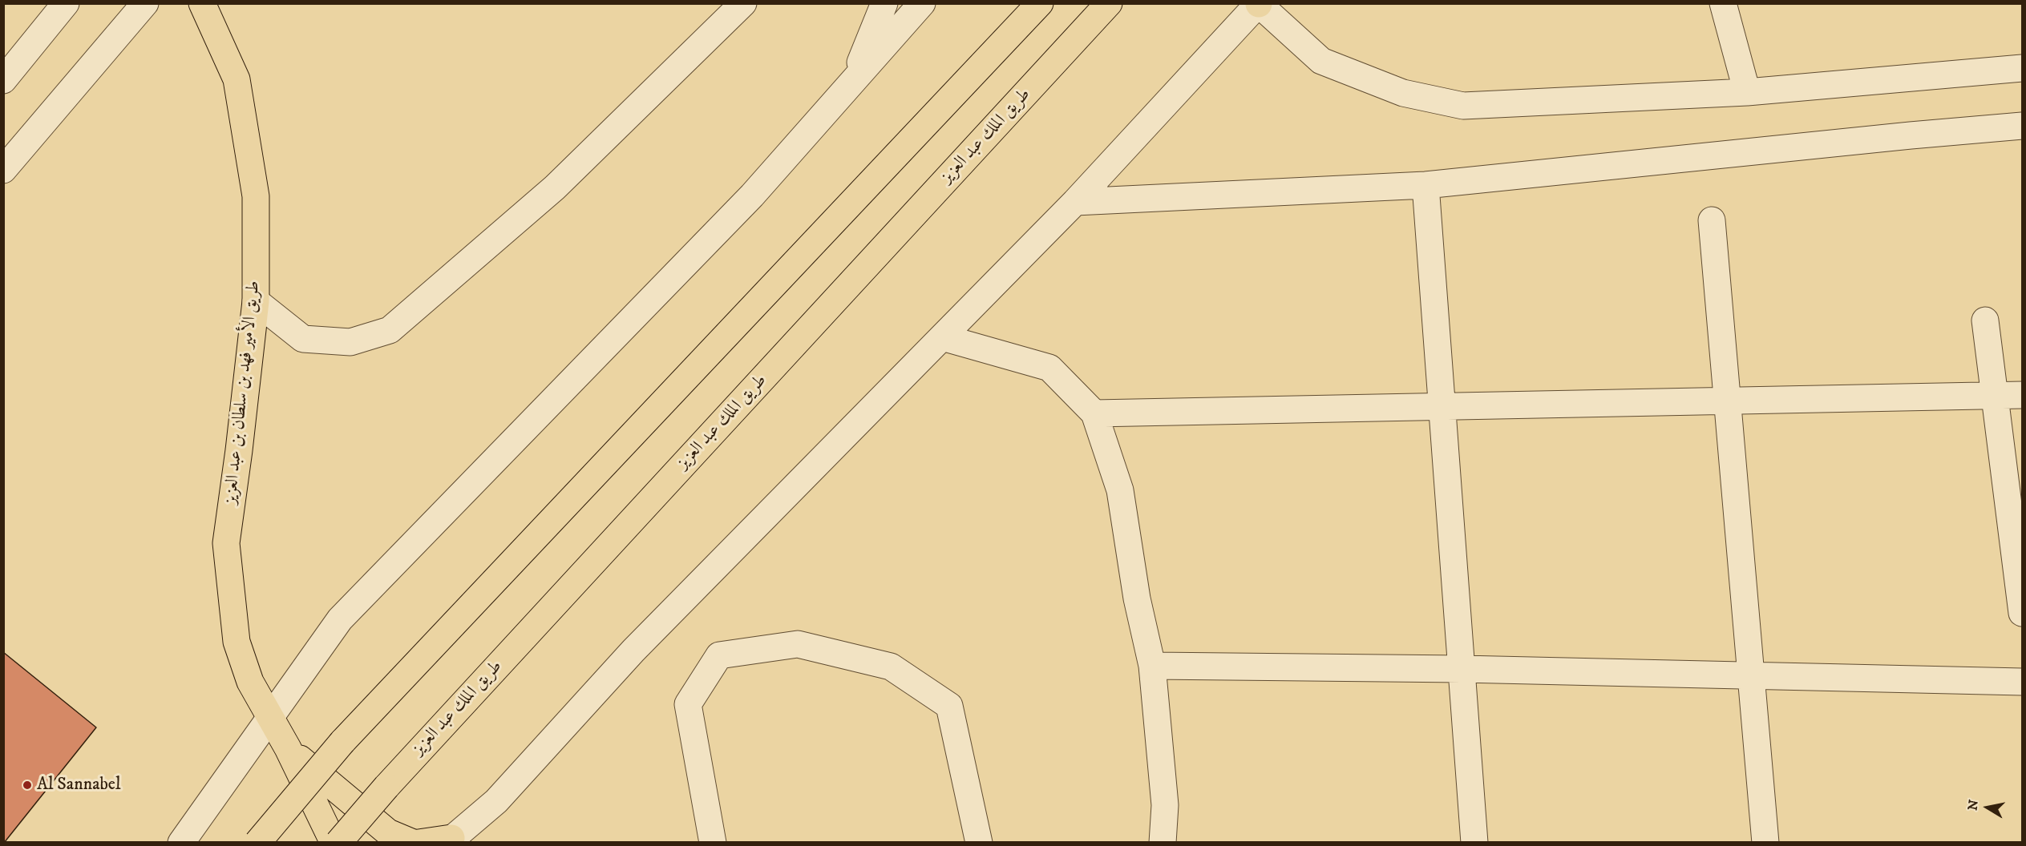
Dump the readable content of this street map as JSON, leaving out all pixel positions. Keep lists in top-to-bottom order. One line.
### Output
{"streets":{"main road":["طريق الملك عبد العزيز","طريق الأمير فهد بن سلطان بن عبد العزيز"]},"places":["Al Sannabel"],"north":"left"}
